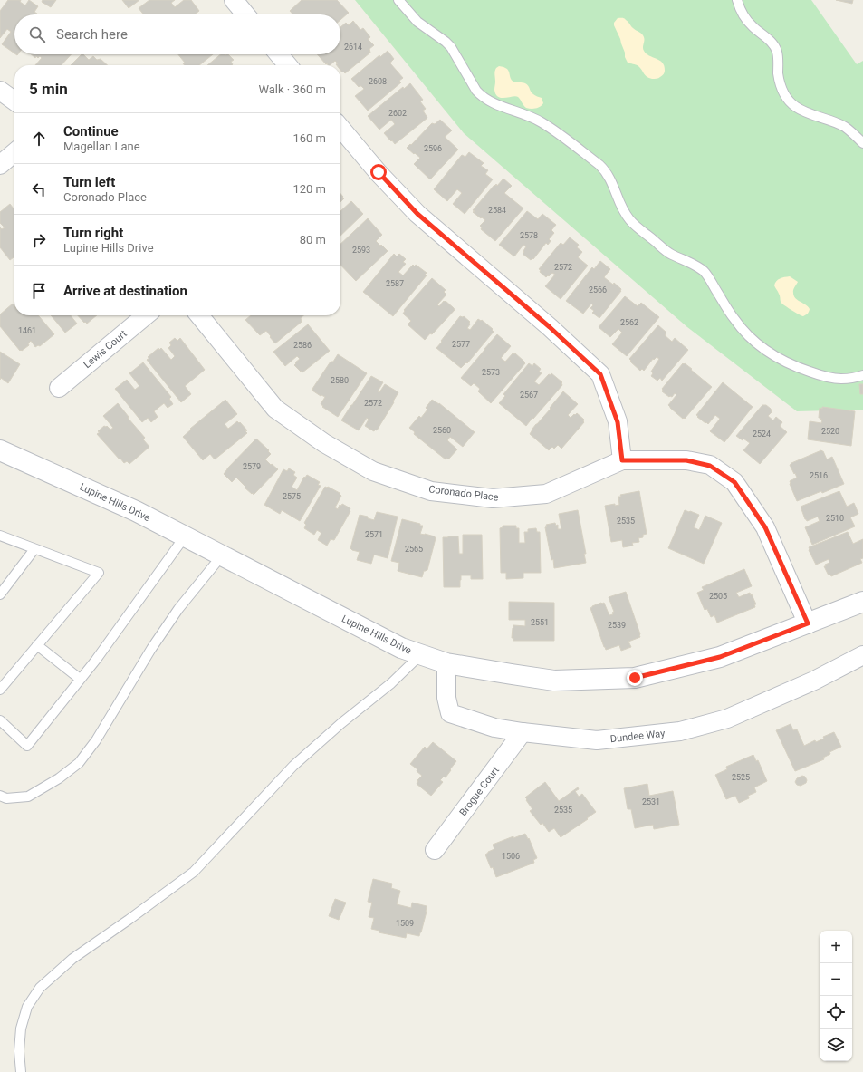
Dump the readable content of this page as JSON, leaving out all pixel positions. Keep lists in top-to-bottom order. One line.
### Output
{"streets":{"street":["Lewis Court","Coronado Place","Lupine Hills Drive","Dundee Way","Brogue Court"]},"crossings":[["Coronado Place","Lupine Hills Drive"],["Lupine Hills Drive","Dundee Way"],["Dundee Way","Brogue Court"]],"house_numbers":["2614","2608","2602","2596","2584","2578","2593","2572","2587","2566","2562","1461","2577","2586","2573","2580","2567","2572","2560","2520","2524","2579","2516","2575","2510","2535","2571","2565","2505","2551","2539","2525","2531","2535","1506","1509"],"page":{"search":"Search here","heading":["5 min","Walk · 360 m"],"list":[["Continue","Magellan Lane","160 m"],["Turn left","Coronado Place","120 m"],["Turn right","Lupine Hills Drive","80 m"],"Arrive at destination"],"map_buttons":["+","−"]}}
